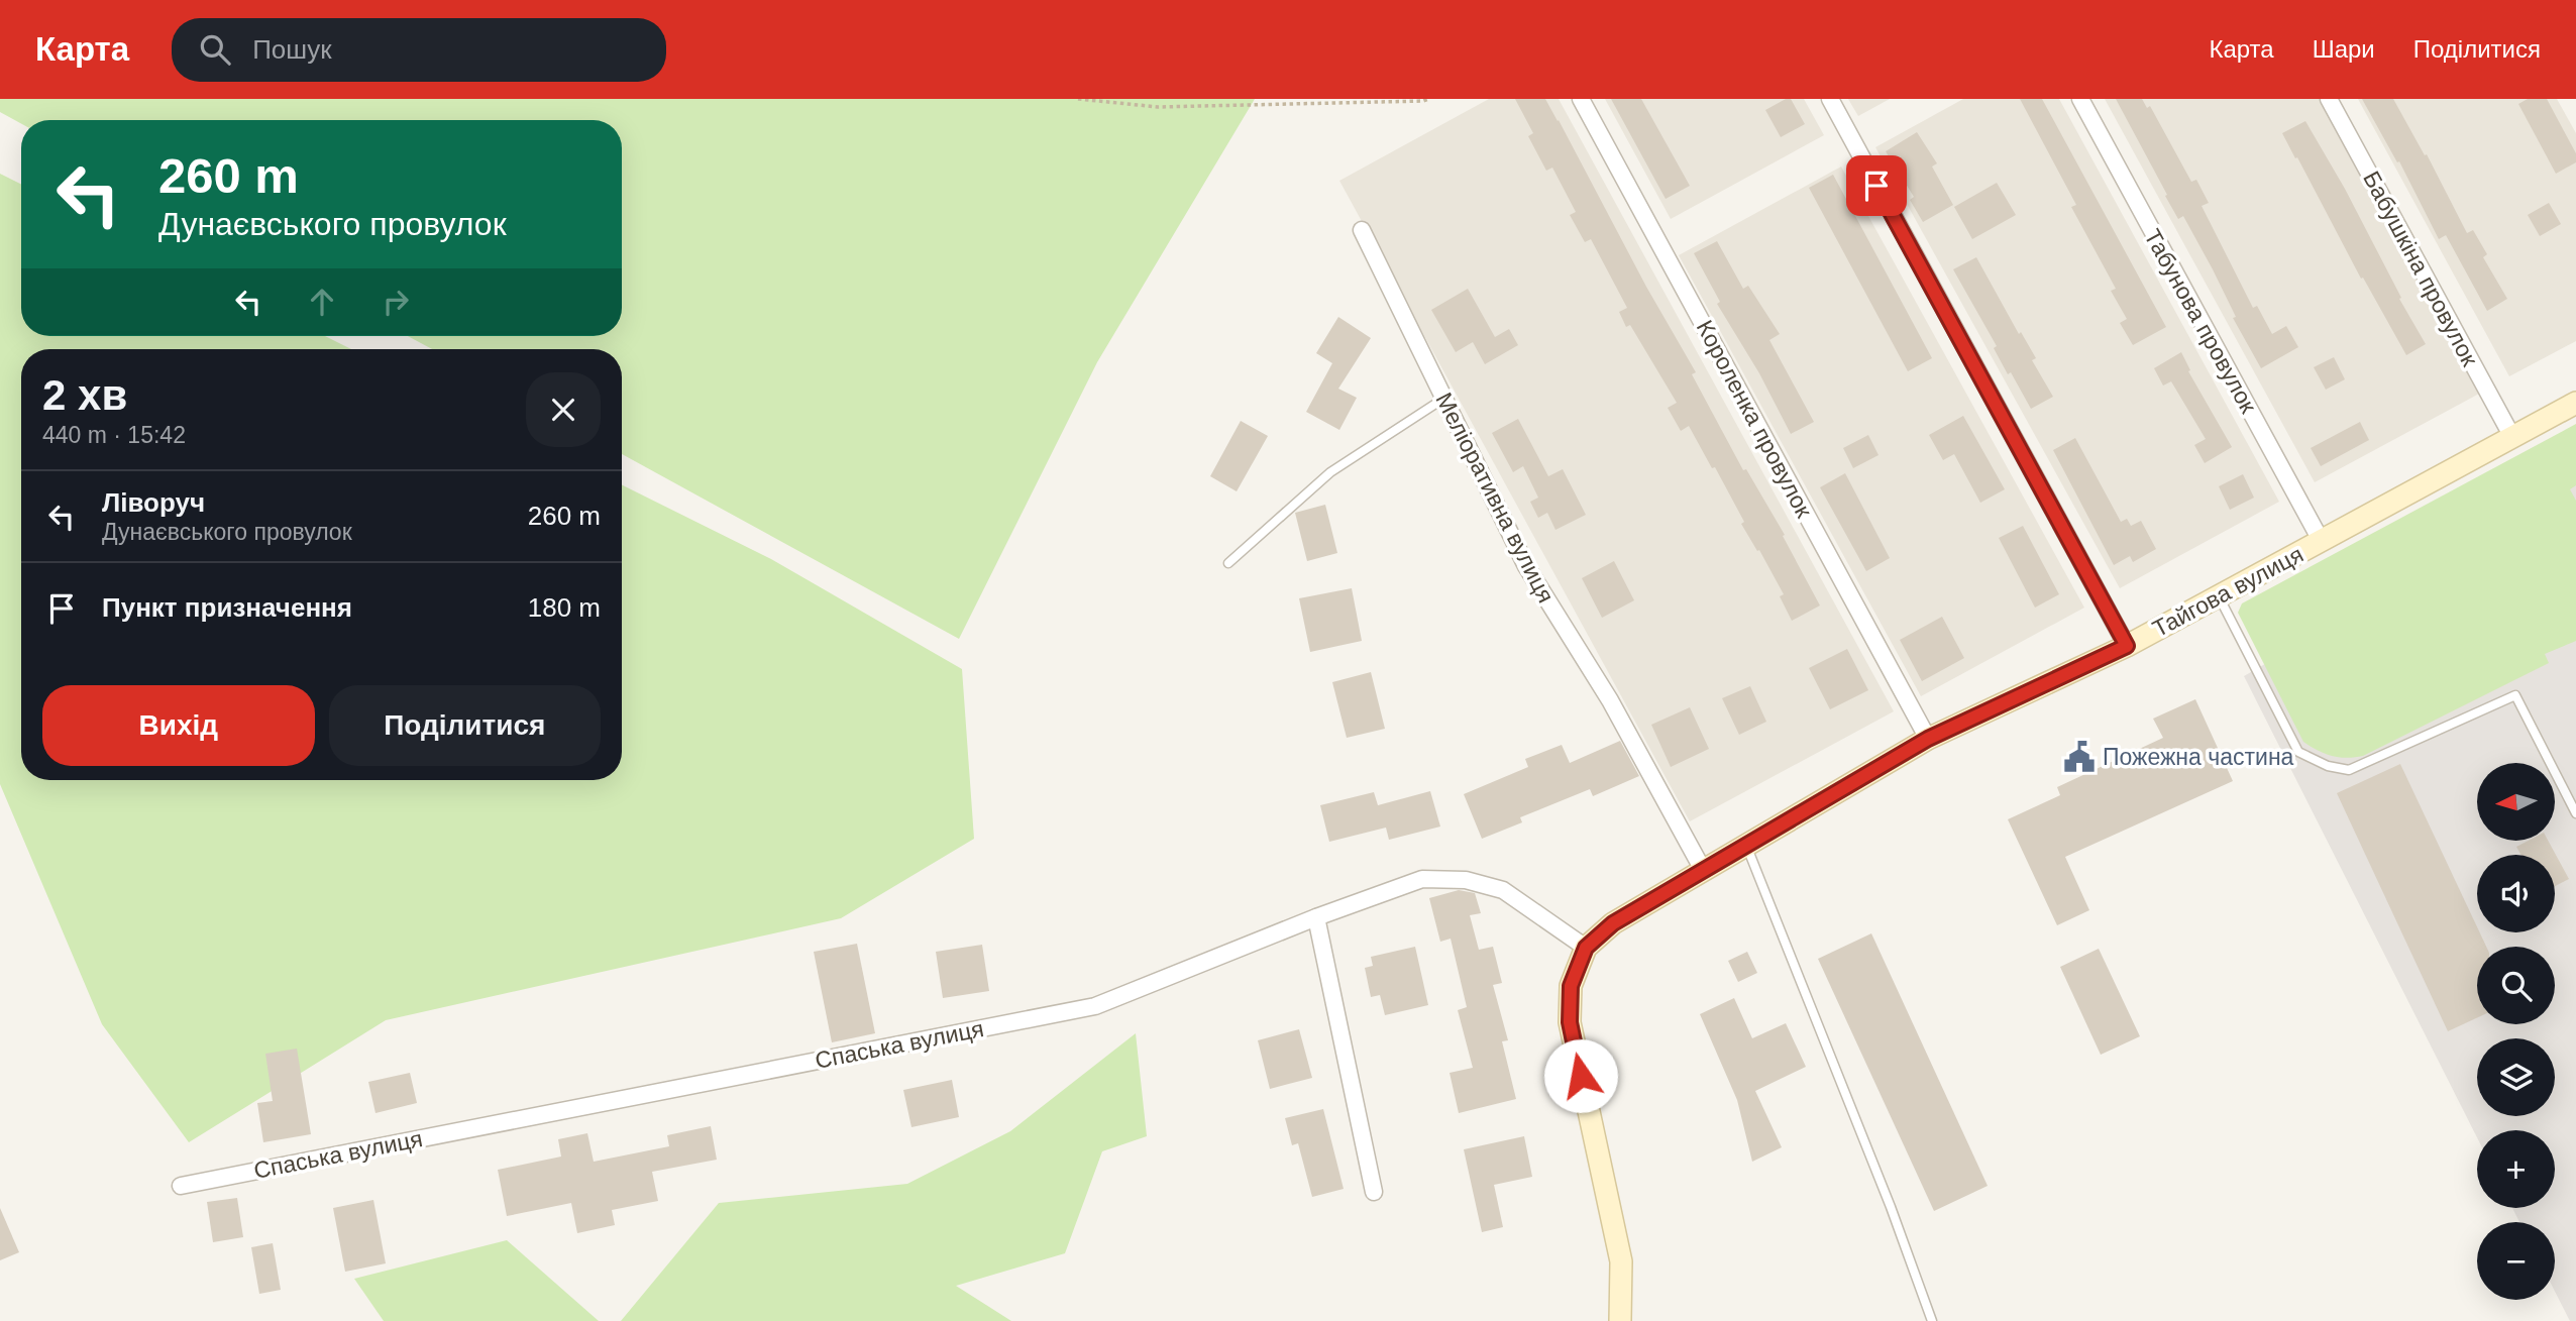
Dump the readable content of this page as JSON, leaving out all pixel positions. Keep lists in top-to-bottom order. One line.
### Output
{"streets":{"street":["Бабушкіна провулок","Табунова провулок","Короленка провулок","Меліоративна вулиця","Тайгова вулиця","Спаська вулиця"]},"crossings":[["Бабушкіна провулок","Тайгова вулиця"],["Табунова провулок","Тайгова вулиця"],["Короленка провулок","Тайгова вулиця"],["Меліоративна вулиця","Тайгова вулиця"],["Тайгова вулиця","Спаська вулиця"]],"places":{"public building":["Пожежна частина"]},"north":"left","page":{"header":"Карта","search":"Пошук","nav":["Карта","Шари","Поділитися"],"turn":["260 m","Дунаєвського провулок"],"heading":["2 хв","440 m · 15:42"],"list":[{"name":"Ліворуч","note":"Дунаєвського провулок","value":"260 m"},{"name":"Пункт призначення","value":"180 m"}],"buttons":["Вихід","Поділитися"],"map_buttons":["+","−"]}}
